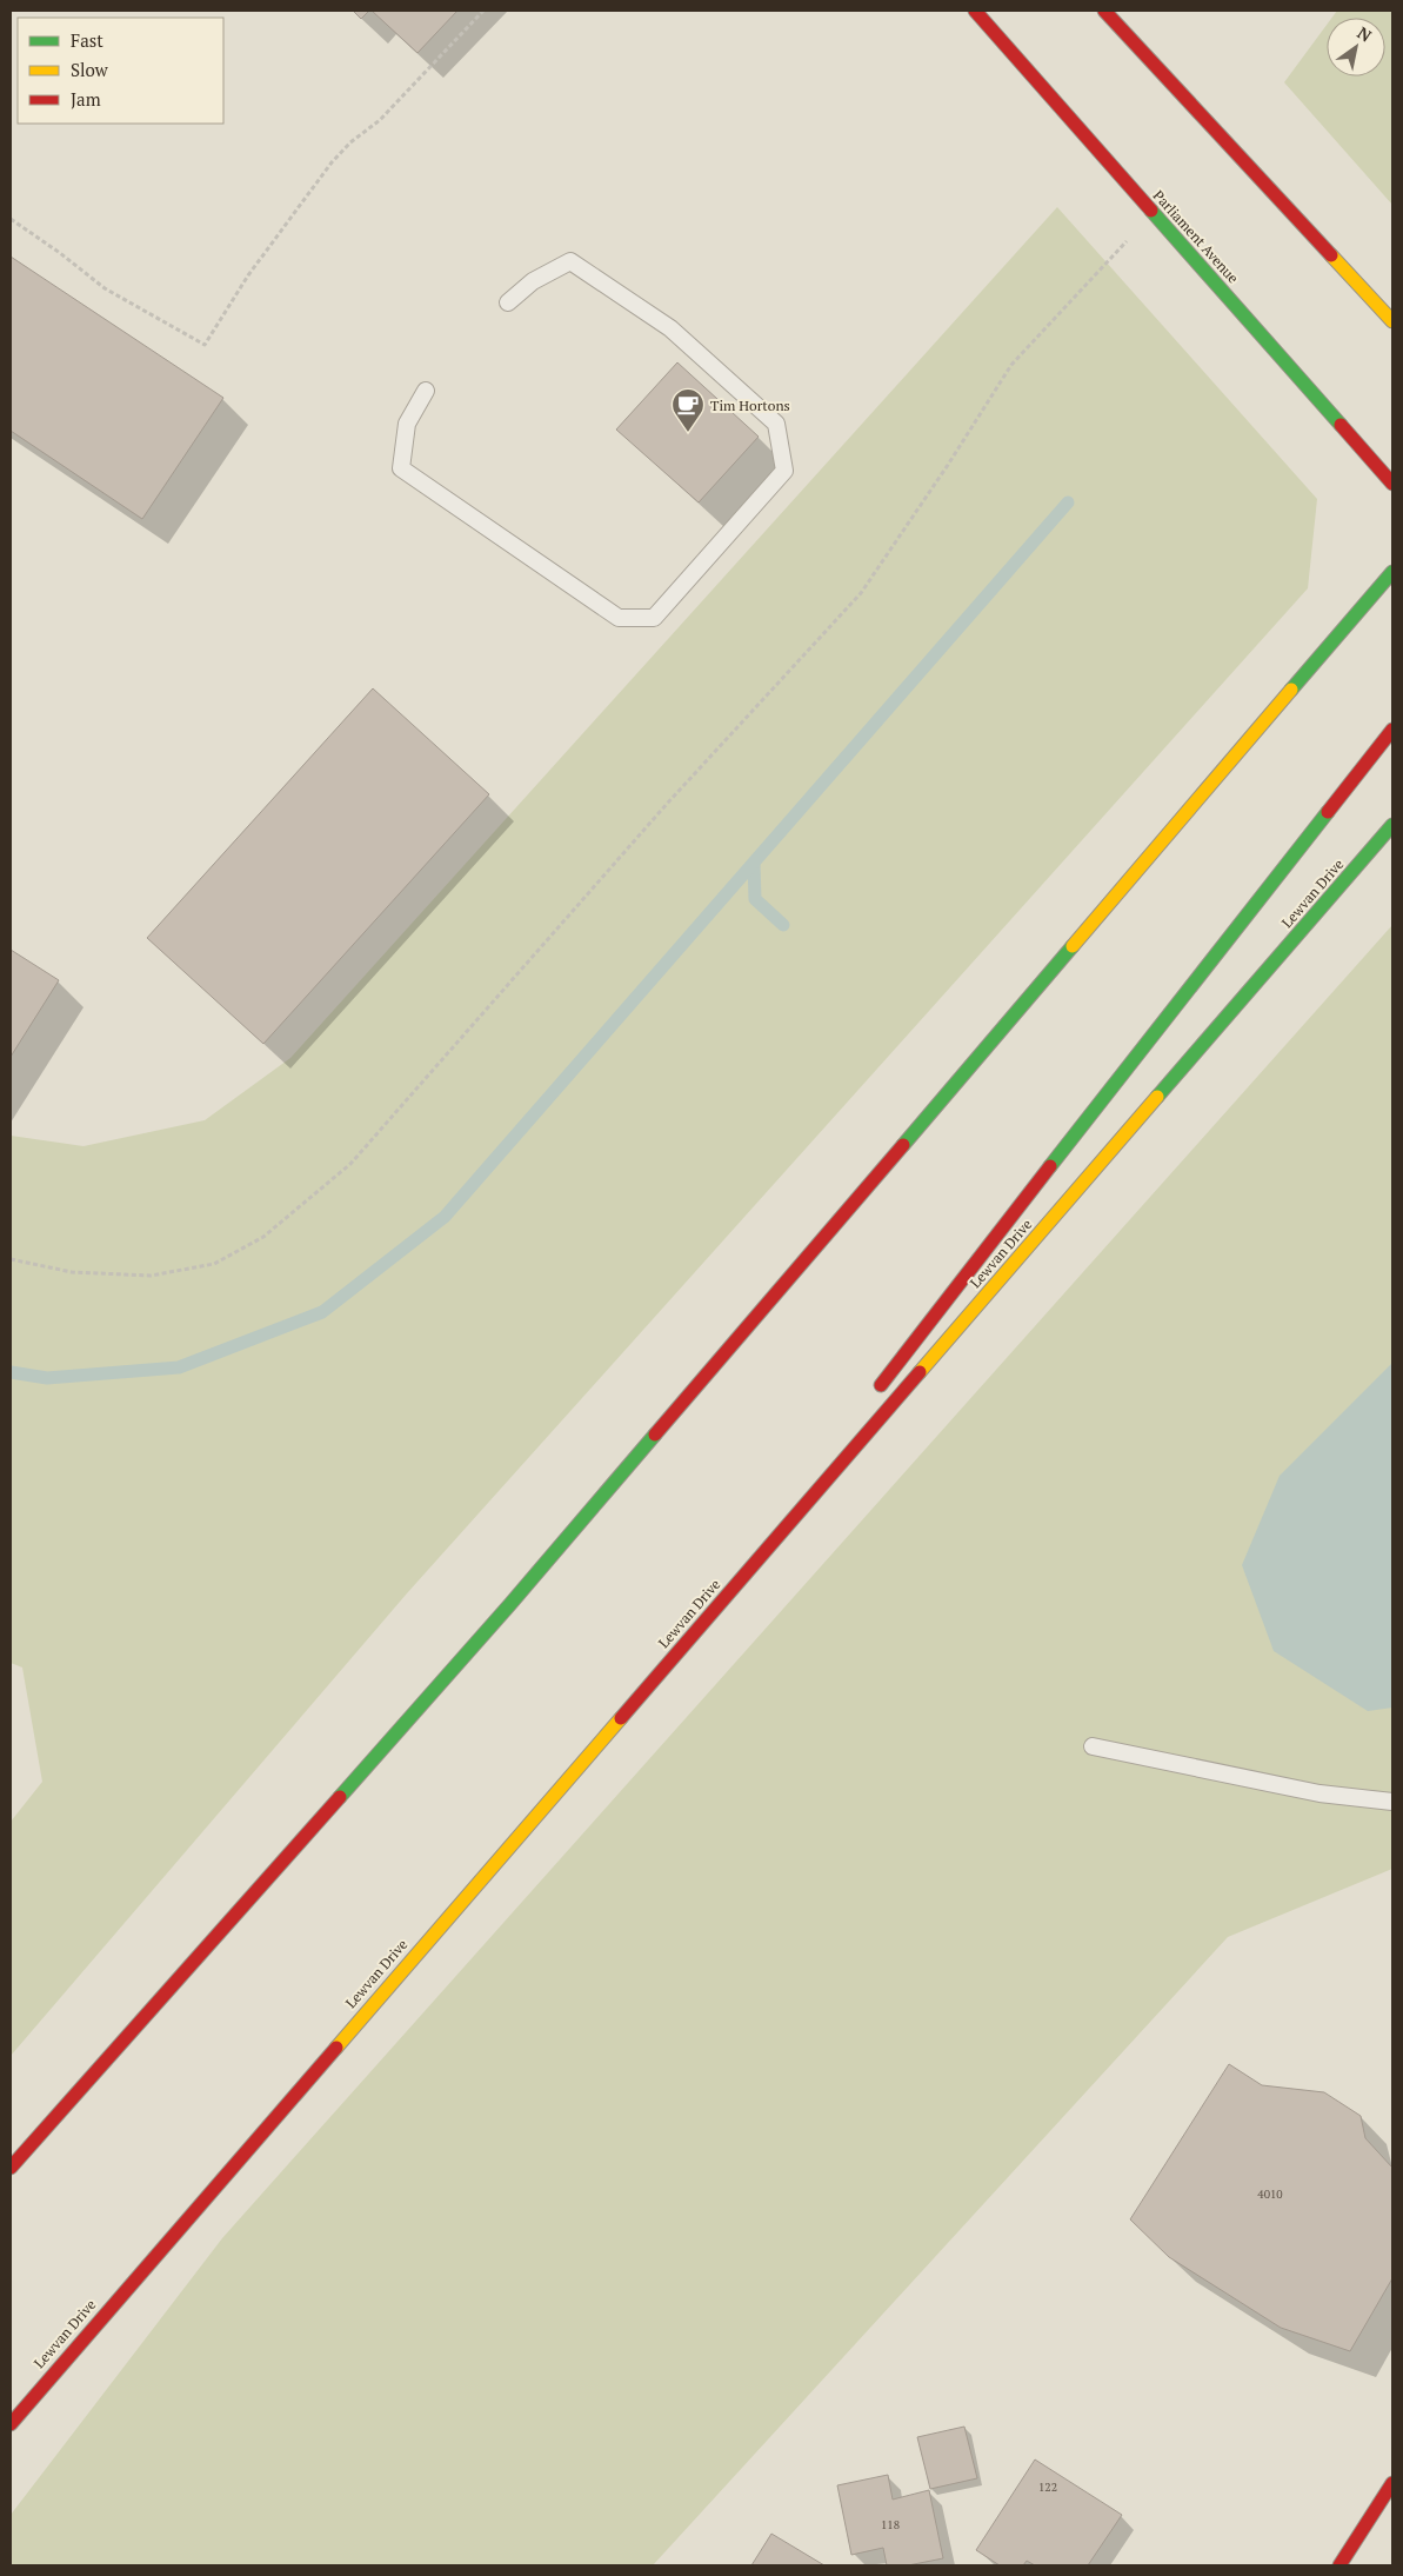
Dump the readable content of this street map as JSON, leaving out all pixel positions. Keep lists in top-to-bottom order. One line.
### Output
{"streets":{"main road":["Parliament Avenue","Lewvan Drive"]},"places":{"cafe":["Tim Hortons"]},"house_numbers":["4010","122","118"],"legend":["Fast","Slow","Jam"],"north":"top right"}
